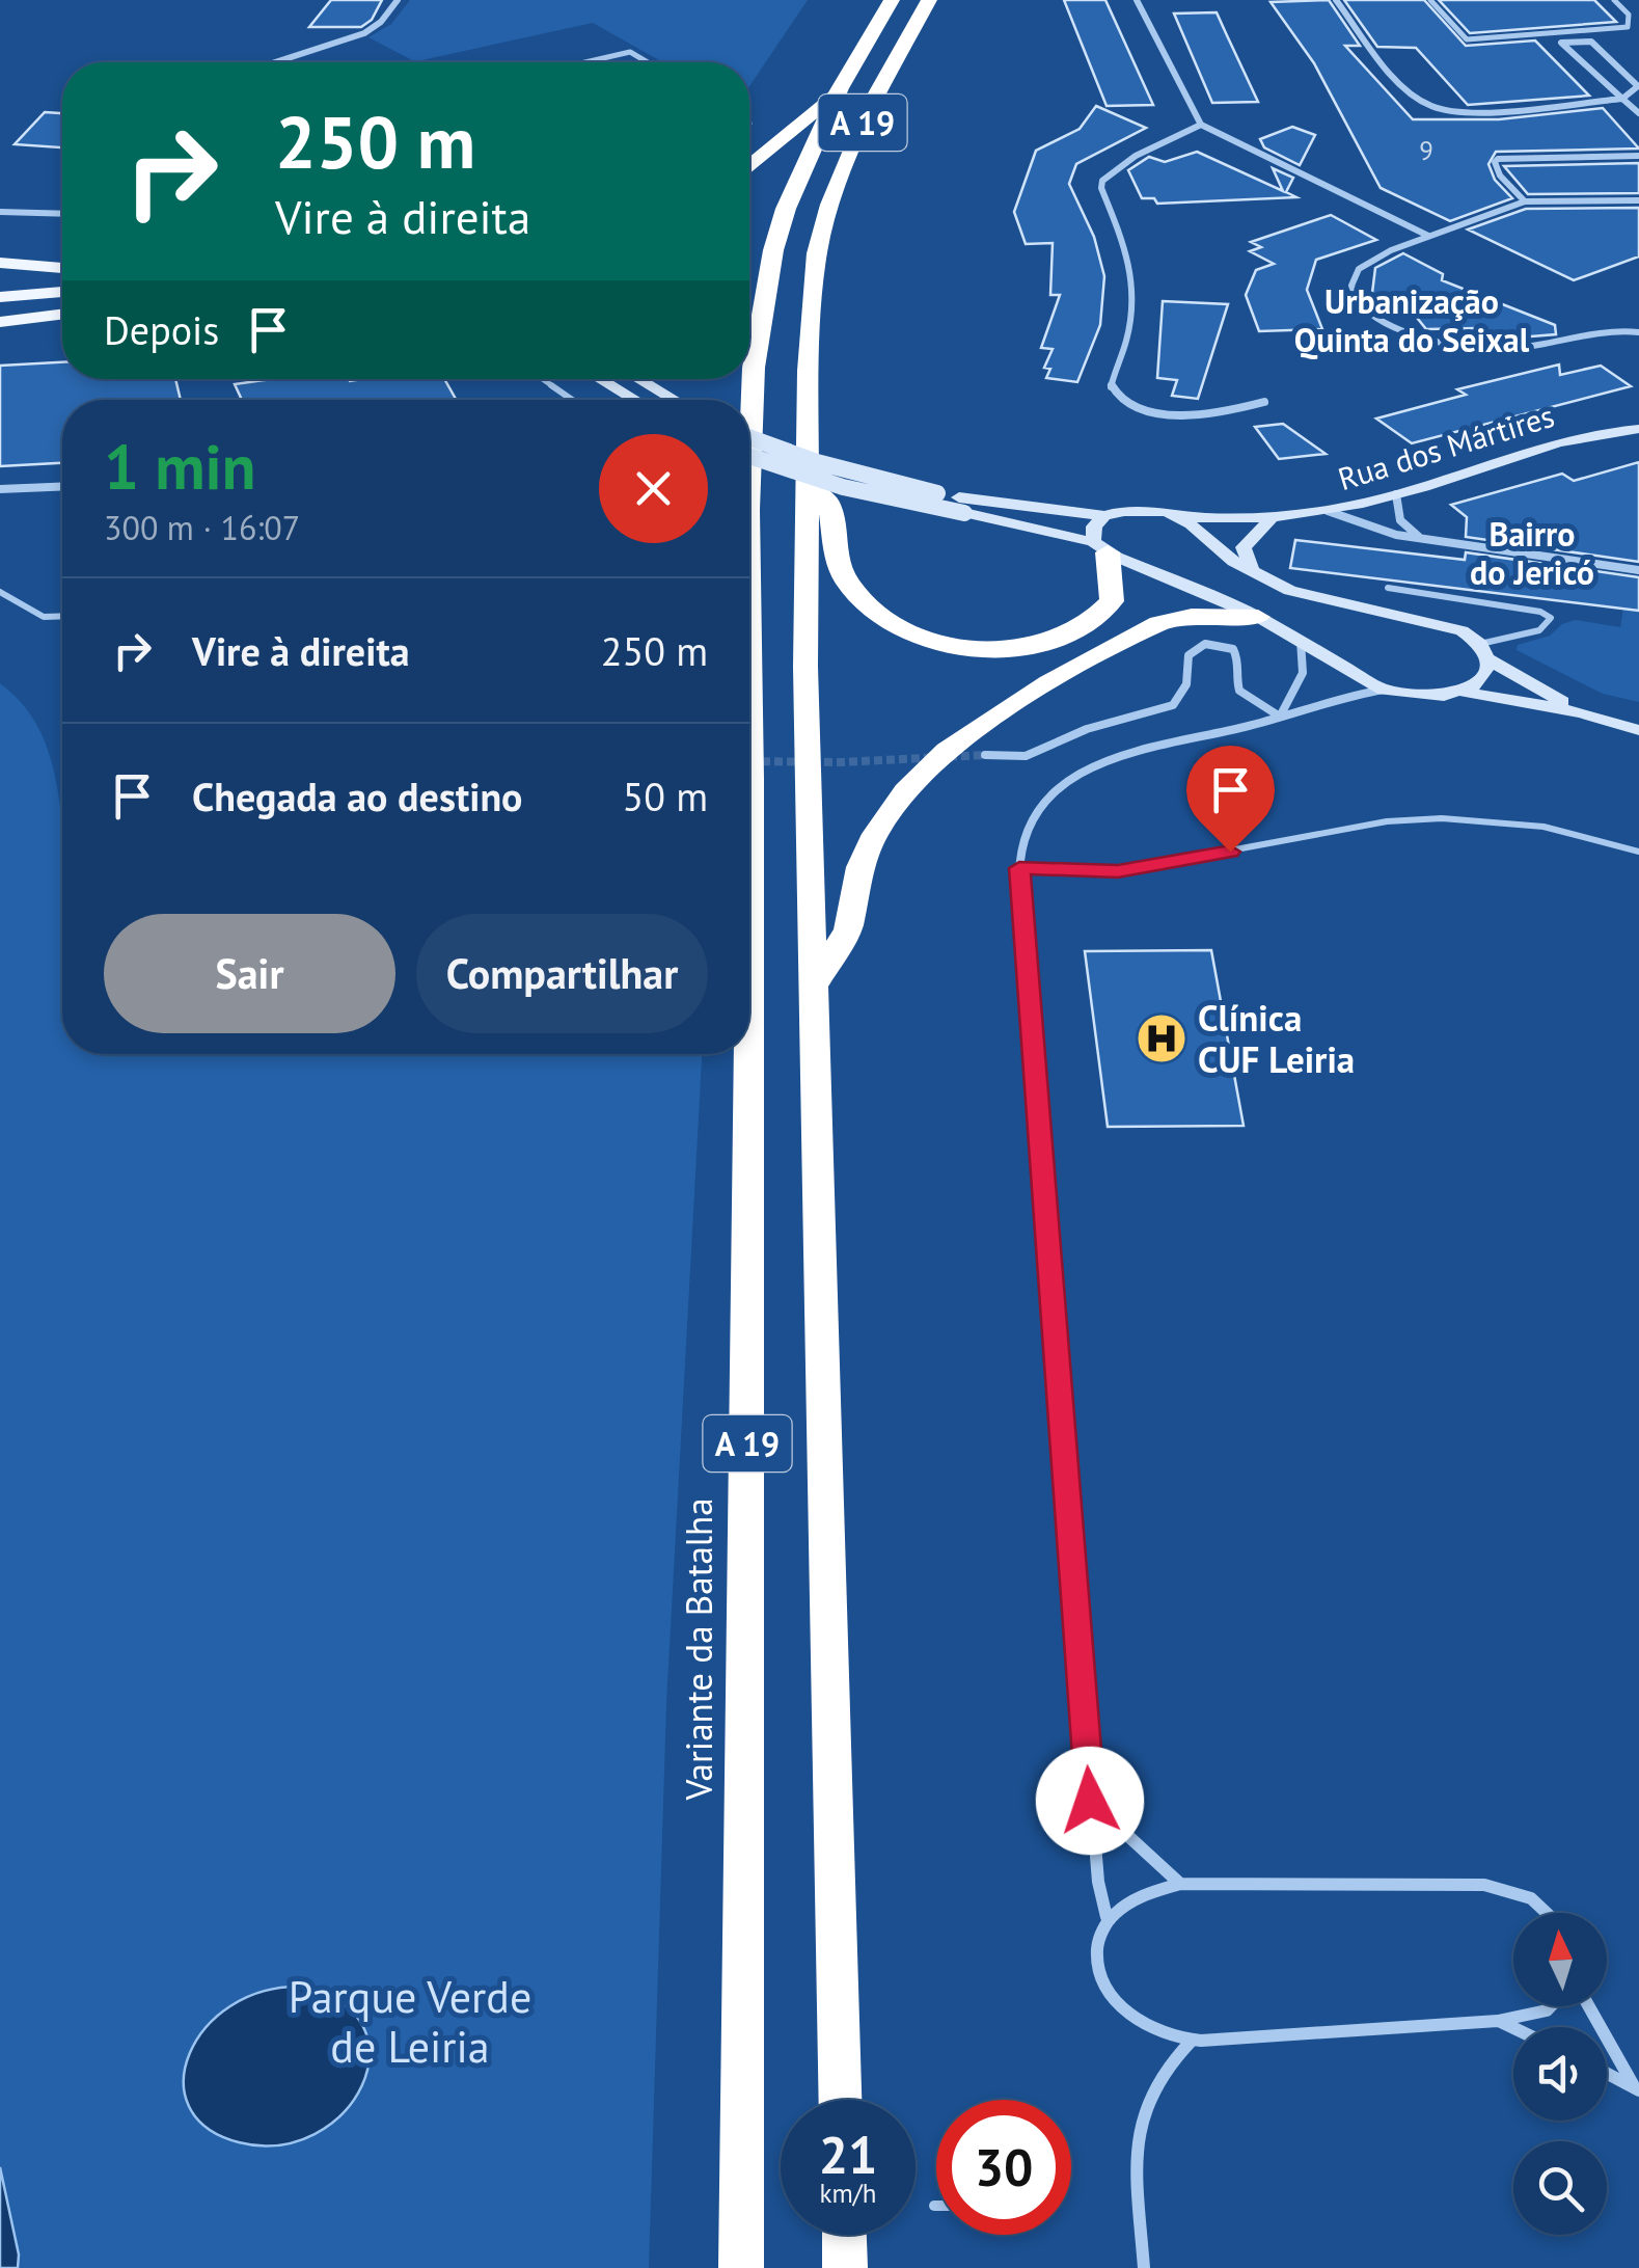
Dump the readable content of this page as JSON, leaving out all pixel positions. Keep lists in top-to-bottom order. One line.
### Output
{"streets":{"highway":["A 19","Variante da Batalha"],"main road":["Rua dos Mártires"]},"districts":["Urbanização Quinta do Seixal","Bairro do Jericó"],"parks":["Parque Verde de Leiria"],"places":{"hospital":["Clínica CUF Leiria"]},"house_numbers":["9"],"north":"top","page":{"turn":["250 m","Vire à direita"],"then":"Depois","heading":["1 min","300 m · 16:07"],"list":[{"name":"Vire à direita","value":"250 m"},{"name":"Chegada ao destino","value":"50 m"}],"buttons":["Sair","Compartilhar"],"speed":"21 km/h","limit":"30"}}
